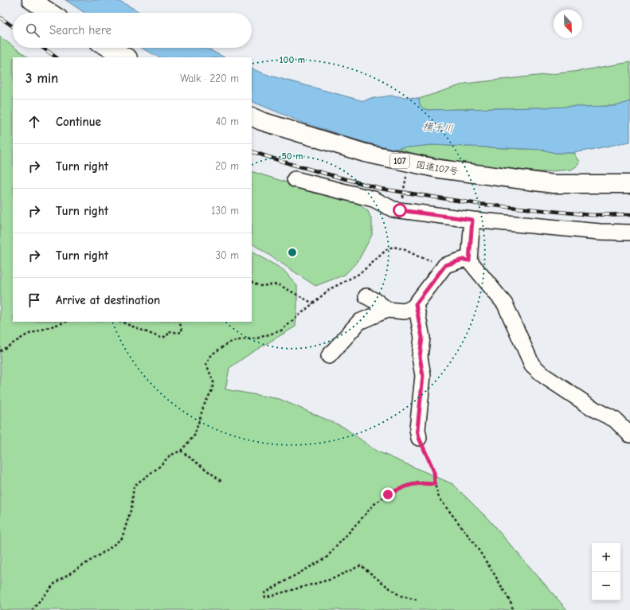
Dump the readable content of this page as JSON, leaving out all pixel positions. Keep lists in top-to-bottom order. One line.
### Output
{"streets":{"highway":["107","国道107号"]},"water":["横手川"],"north":"bottom right","page":{"search":"Search here","heading":["3 min","Walk · 220 m"],"list":[["Continue","40 m"],["Turn right","20 m"],["Turn right","130 m"],["Turn right","30 m"],"Arrive at destination"],"map_buttons":["+","−"]},"rings":["100 m","50 m"]}
